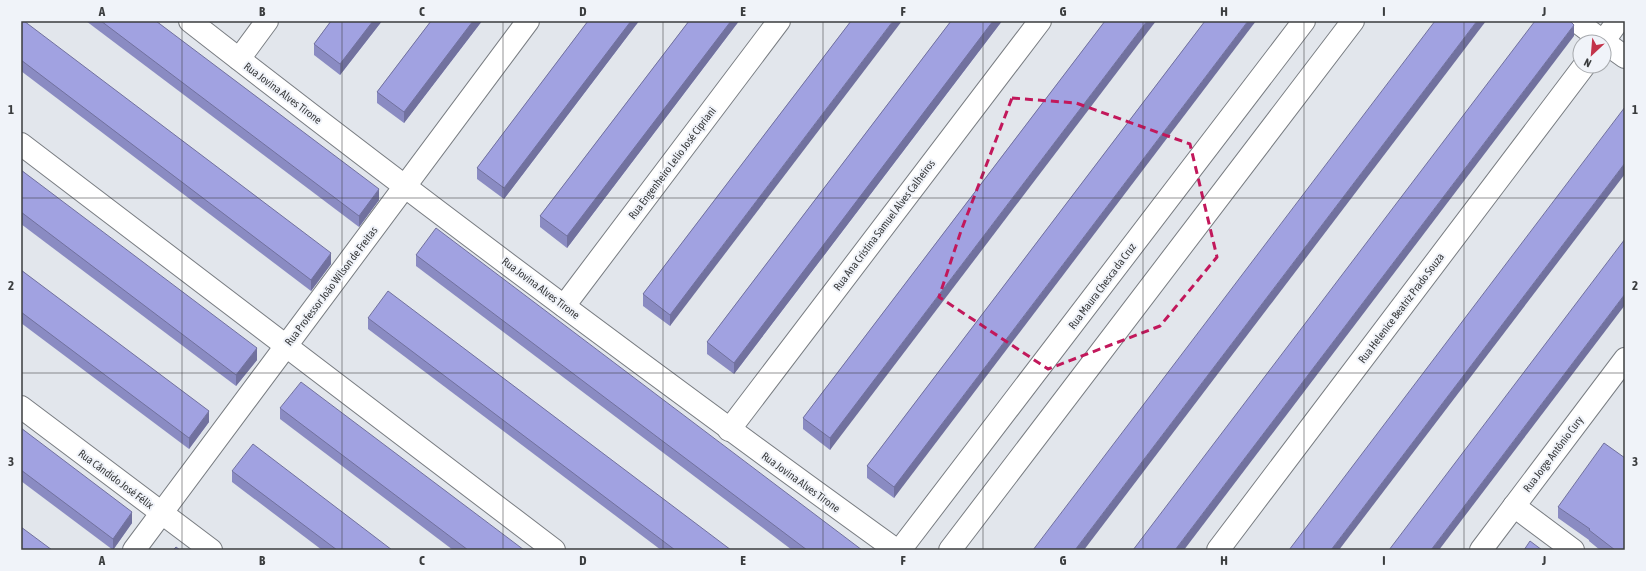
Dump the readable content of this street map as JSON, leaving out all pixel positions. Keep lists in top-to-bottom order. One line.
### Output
{"streets":{"street":["Rua Jovina Alves Tirone","Rua Engenheiro Lelio José Cipriani","Rua Ana Cristina Samuel Alves Calheiros","Rua Professor João Wilson de Freitas","Rua Maura Chesca da Cruz","Rua Helenice Beatriz Prado Souza","Rua Jorge Antônio Cury","Rua Cândido José Félix"]},"crossings":[["Rua Jovina Alves Tirone","Rua Engenheiro Lelio José Cipriani"],["Rua Jovina Alves Tirone","Rua Ana Cristina Samuel Alves Calheiros"],["Rua Jovina Alves Tirone","Rua Professor João Wilson de Freitas"],["Rua Professor João Wilson de Freitas","Rua Cândido José Félix"]],"north":"bottom left","grid":{"columns":["A","B","C","D","E","F","G","H","I","J"],"rows":["1","2","3"]}}
